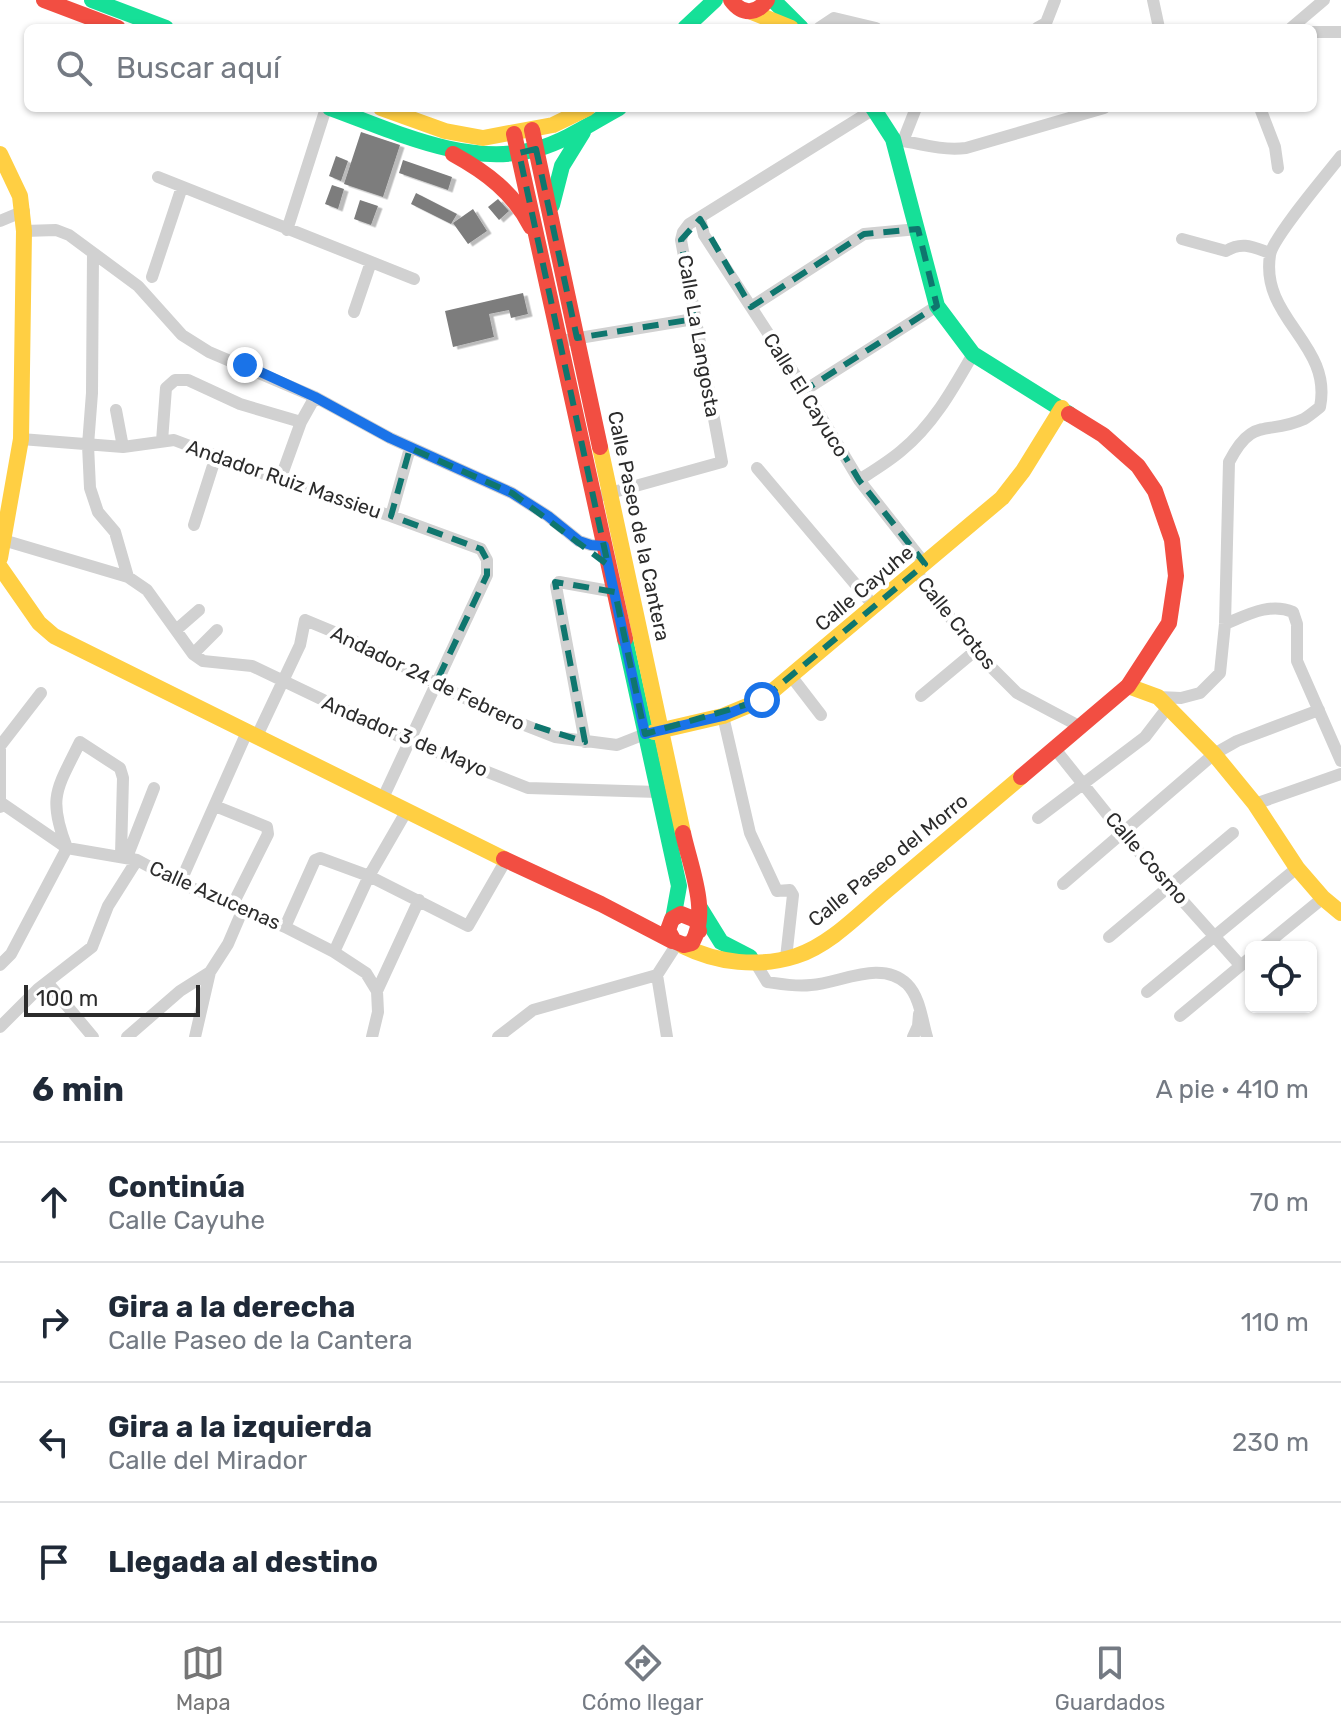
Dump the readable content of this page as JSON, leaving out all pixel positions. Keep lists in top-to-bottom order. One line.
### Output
{"streets":{"street":["Calle La Langosta","Calle El Cayuco","Andador Ruiz Massieu","Calle Paseo de la Cantera","Calle Cayuhe","Calle Crotos","Andador 24 de Febrero","Andador 3 de Mayo","Calle Cosmo","Calle Paseo del Morro","Calle Azucenas"]},"crossings":[["Calle La Langosta","Calle El Cayuco"],["Calle La Langosta","Calle Paseo de la Cantera"],["Calle El Cayuco","Calle Cayuhe"],["Calle El Cayuco","Calle Crotos"],["Andador Ruiz Massieu","Andador 24 de Febrero"],["Calle Paseo de la Cantera","Calle Cayuhe"],["Calle Paseo de la Cantera","Andador 24 de Febrero"],["Calle Paseo de la Cantera","Andador 3 de Mayo"],["Calle Paseo de la Cantera","Calle Paseo del Morro"],["Calle Cayuhe","Calle Crotos"],["Calle Cayuhe","Andador 24 de Febrero"],["Calle Cayuhe","Calle Paseo del Morro"],["Calle Crotos","Calle Paseo del Morro"],["Andador 24 de Febrero","Andador 3 de Mayo"],["Calle Cosmo","Calle Paseo del Morro"]],"scale_bar":"100 m","page":{"search":"Buscar aquí","scale":"100 m","heading":["6 min","A pie · 410 m"],"list":[["Continúa","Calle Cayuhe","70 m"],["Gira a la derecha","Calle Paseo de la Cantera","110 m"],["Gira a la izquierda","Calle del Mirador","230 m"],"Llegada al destino"],"nav":["Mapa","Cómo llegar","Guardados"]}}
